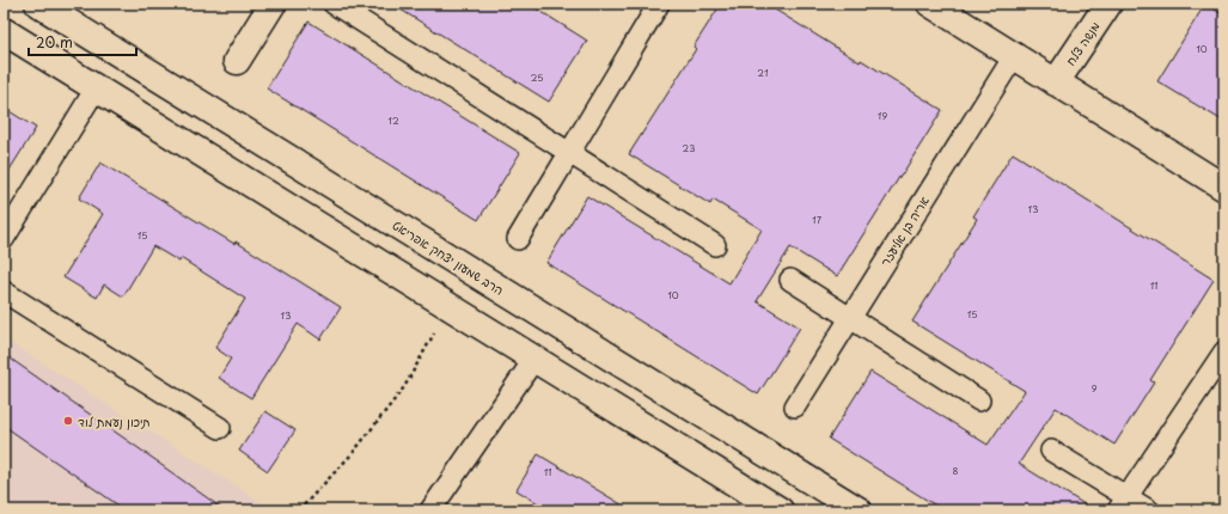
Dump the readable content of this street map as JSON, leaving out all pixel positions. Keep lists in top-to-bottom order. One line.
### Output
{"streets":{"street":["מנשה צלח","הרב שמעון יצחק אפריאט"],"lane":["אריה בן אליעזר"]},"places":["תיכון נעמת לוד"],"house_numbers":["10","21","25","19","12","23","13","17","15","11","10","15","13","9","8","11"],"scale_bar":"20 m"}
